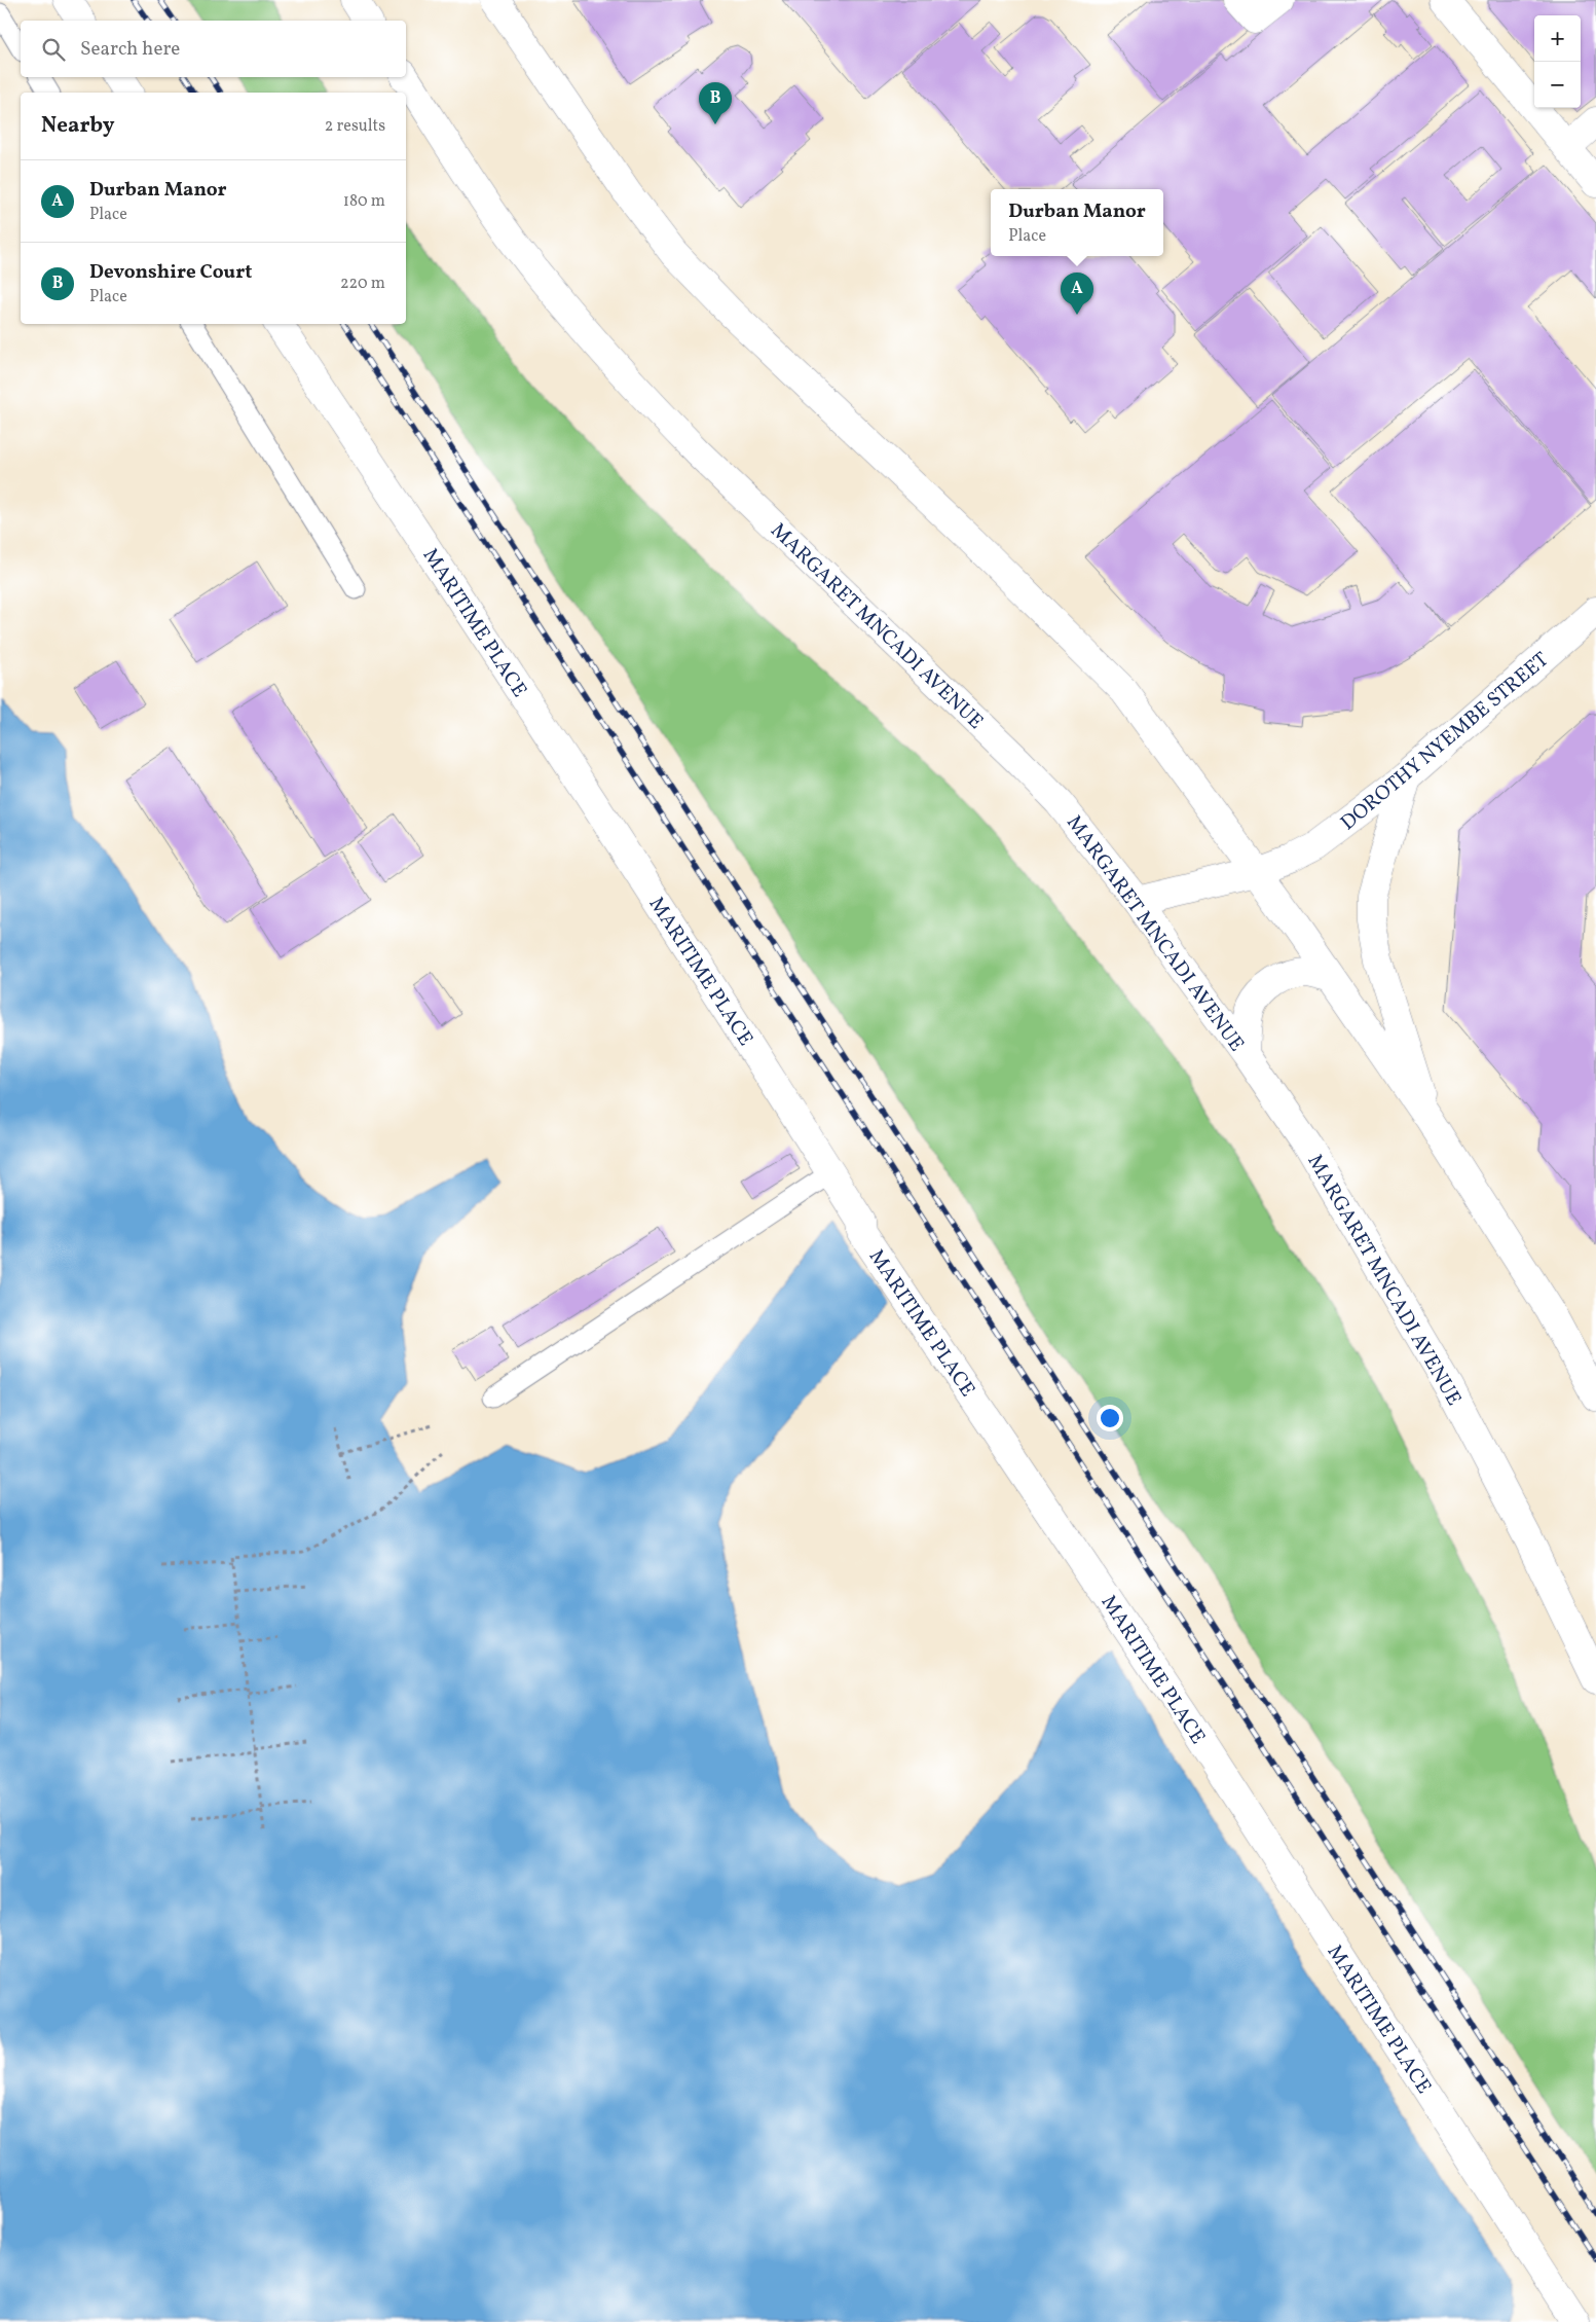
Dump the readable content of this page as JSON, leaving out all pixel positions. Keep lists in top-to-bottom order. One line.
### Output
{"streets":{"main road":["MARITIME PLACE","MARGARET MNCADI AVENUE","DOROTHY NYEMBE STREET"]},"crossings":[["MARGARET MNCADI AVENUE","DOROTHY NYEMBE STREET"]],"page":{"map_buttons":["+","−"],"search":"Search here","pins":["B","A"],"heading":["Nearby","2 results"],"list":[{"mark":"A","name":"Durban Manor","note":"Place","value":"180 m"},{"mark":"B","name":"Devonshire Court","note":"Place","value":"220 m"}],"popup":["Durban Manor","Place"]}}
